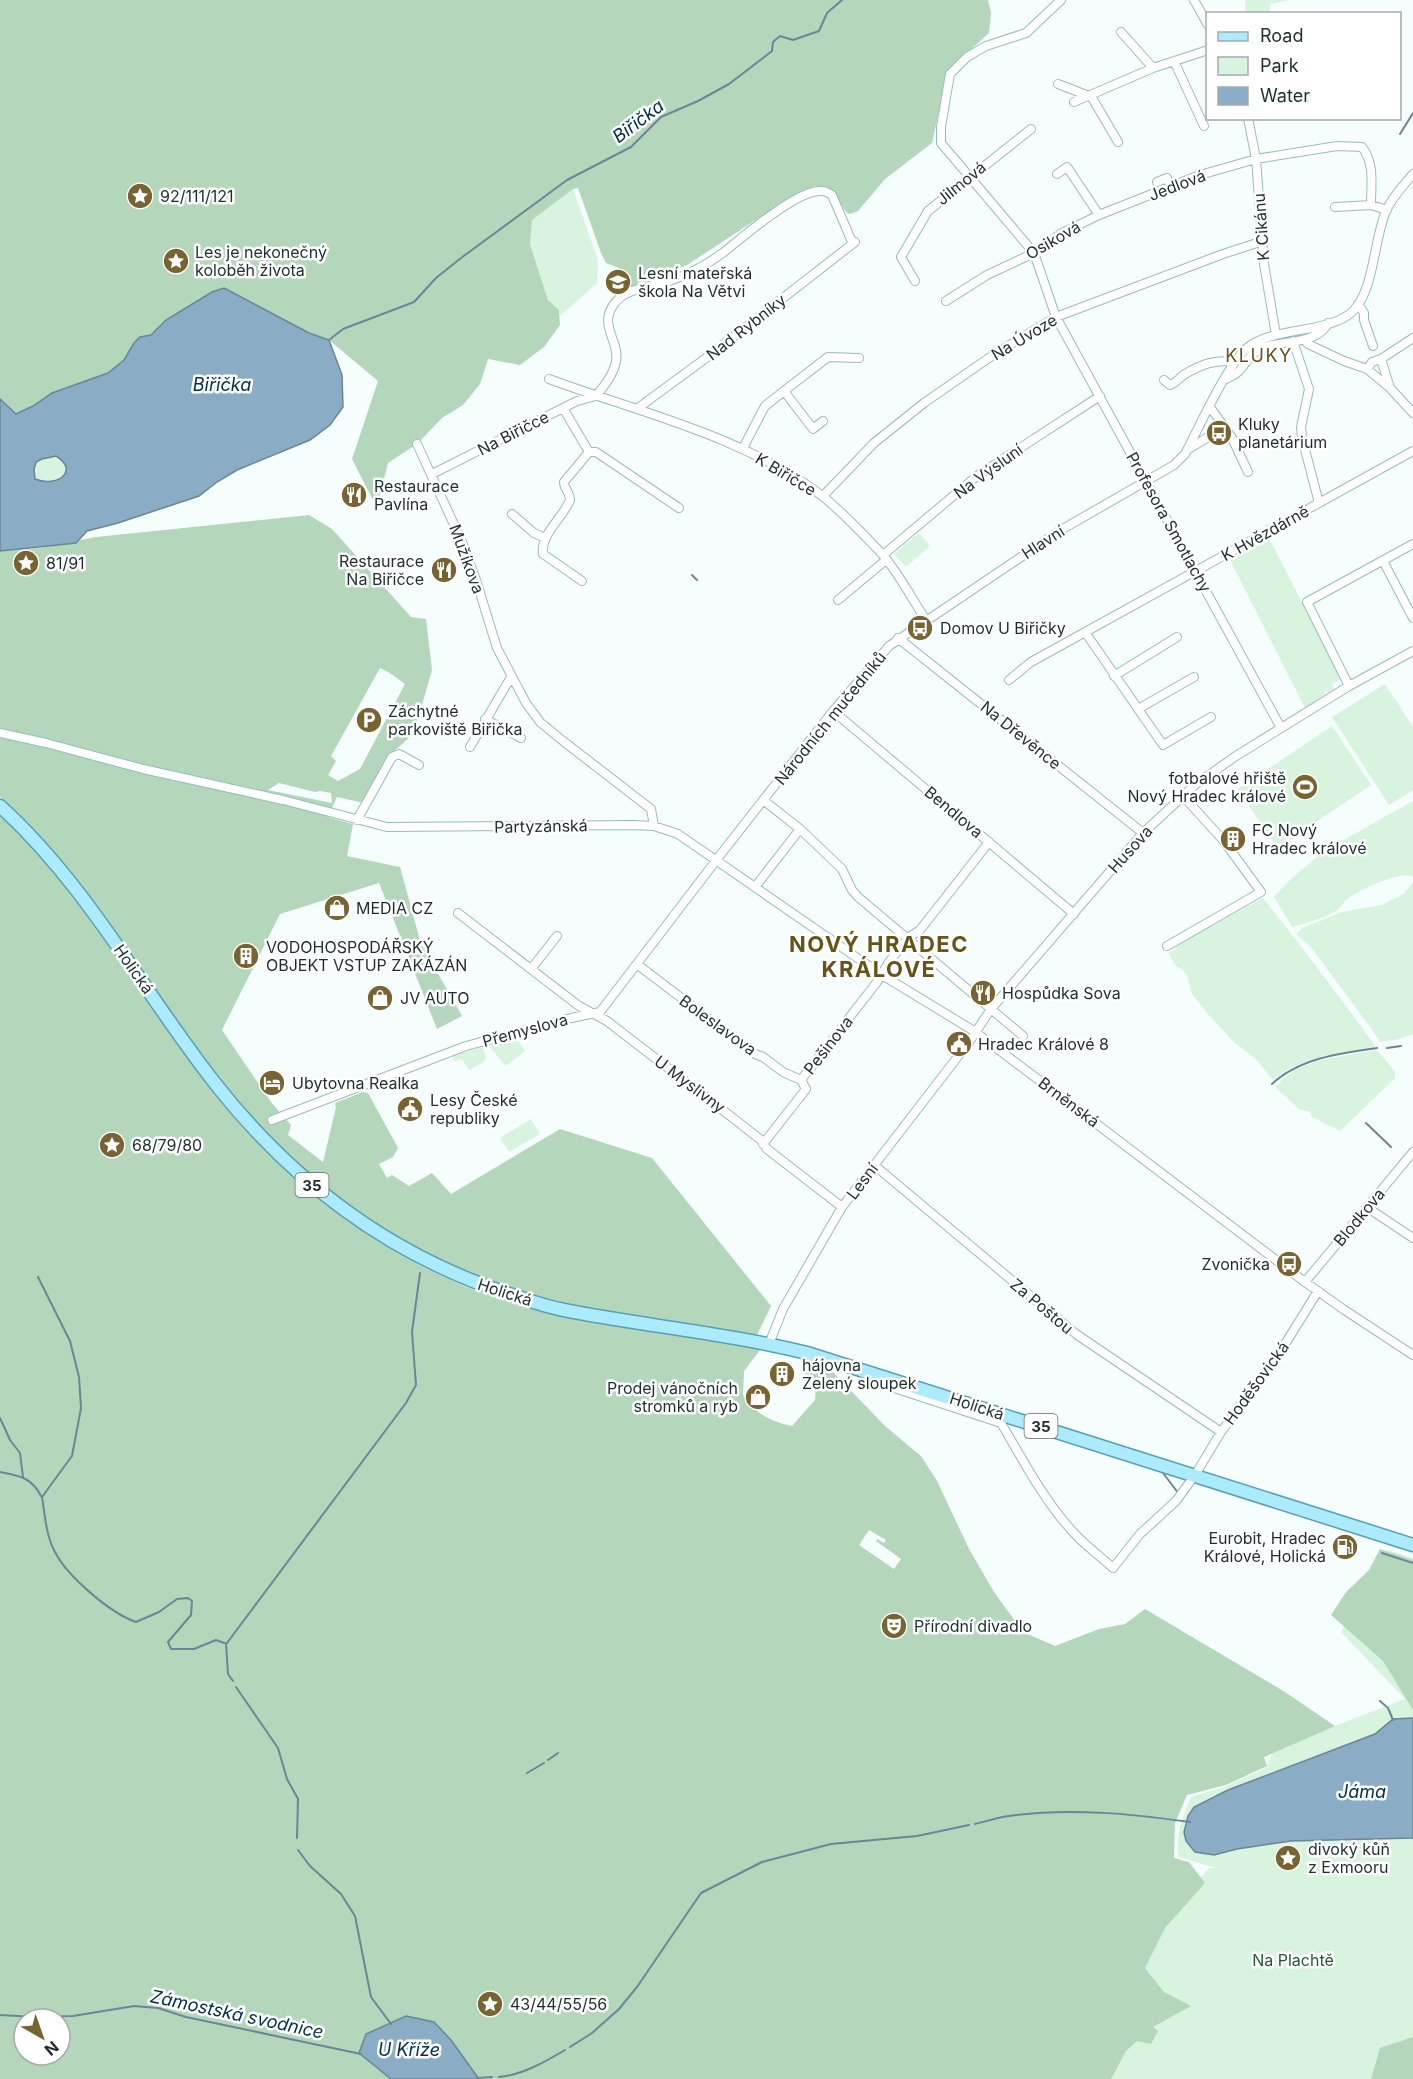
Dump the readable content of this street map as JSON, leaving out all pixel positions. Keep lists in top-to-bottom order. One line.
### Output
{"streets":{"main road":["Holická","35"],"street":["Jilmová","Jedlová","K Cikánu","Osiková","Nad Rybníky","Na Úvoze","Na Biřičce","Na Výsluní","K Biřičce","Profesora Smotlachy","K Hvězdárně","Hlavní","Mužíkova","Národních mučedníků","Na Dřevěnce","Bendlova","Partyzánská","Husova","Boleslavova","Přemyslova","Pešinova","U Myslivny","Brněnská","Lesní","Blodkova","Za Poštou","Hoděšovická"]},"crossings":[["Jedlová","K Cikánu"],["Jedlová","Osiková"],["K Cikánu","Na Úvoze"],["K Cikánu","Hlavní"],["Osiková","Profesora Smotlachy"],["Nad Rybníky","Na Biřičce"],["Nad Rybníky","K Biřičce"],["Na Úvoze","K Biřičce"],["Na Úvoze","Profesora Smotlachy"],["Na Biřičce","K Biřičce"],["Na Biřičce","Mužíkova"],["Na Výsluní","K Biřičce"],["Na Výsluní","Profesora Smotlachy"],["K Biřičce","Hlavní"],["Profesora Smotlachy","K Hvězdárně"],["Profesora Smotlachy","Hlavní"],["Profesora Smotlachy","Husova"],["Hlavní","Národních mučedníků"],["Hlavní","Na Dřevěnce"],["Mužíkova","Partyzánská"],["Národních mučedníků","Na Dřevěnce"],["Národních mučedníků","Bendlova"],["Národních mučedníků","Partyzánská"],["Národních mučedníků","Husova"],["Národních mučedníků","Pešinova"],["Národních mučedníků","Brněnská"],["Na Dřevěnce","Husova"],["Bendlova","Husova"],["Bendlova","Pešinova"],["Partyzánská","Brněnská"],["Husova","Brněnská"],["Husova","Lesní"],["Holická","Lesní"],["Holická","Hoděšovická"],["Boleslavova","Pešinova"],["Přemyslova","U Myslivny"],["Pešinova","U Myslivny"],["Pešinova","Brněnská"],["U Myslivny","Lesní"],["Brněnská","Lesní"],["Brněnská","Blodkova"],["Brněnská","Hoděšovická"],["Lesní","Za Poštou"],["Za Poštou","Hoděšovická"]],"districts":["KLUKY","NOVÝ HRADEC KRÁLOVÉ"],"water":["Biřička","Jáma","Zámostská svodnice","U Kříže"],"parks":["Na Plachtě"],"places":{"place":["92/111/121","Les je nekonečný koloběh života","81/91","68/79/80","divoký kůň z Exmooru","43/44/55/56"],"school or university":["Lesní mateřská škola Na Větvi"],"bus stop":["Kluky planetárium","Domov U Biřičky","Zvonička"],"restaurant":["Restaurace Pavlína","Restaurace Na Biřičce","Hospůdka Sova"],"parking":["Záchytné parkoviště Biřička"],"sports":["fotbalové hřiště Nový Hradec králové"],"building":["FC Nový Hradec králové","VODOHOSPODÁŘSKÝ OBJEKT VSTUP ZAKÁZÁN","hájovna Zelený sloupek"],"shop":["MEDIA CZ","JV AUTO","Prodej vánočních stromků a ryb"],"public building":["Hradec Králové 8","Lesy České republiky"],"hotel":["Ubytovna Realka"],"fuel station":["Eurobit, Hradec Králové, Holická"],"theatre":["Přírodní divadlo"]},"legend":["Road","Park","Water"],"north":"bottom right"}
